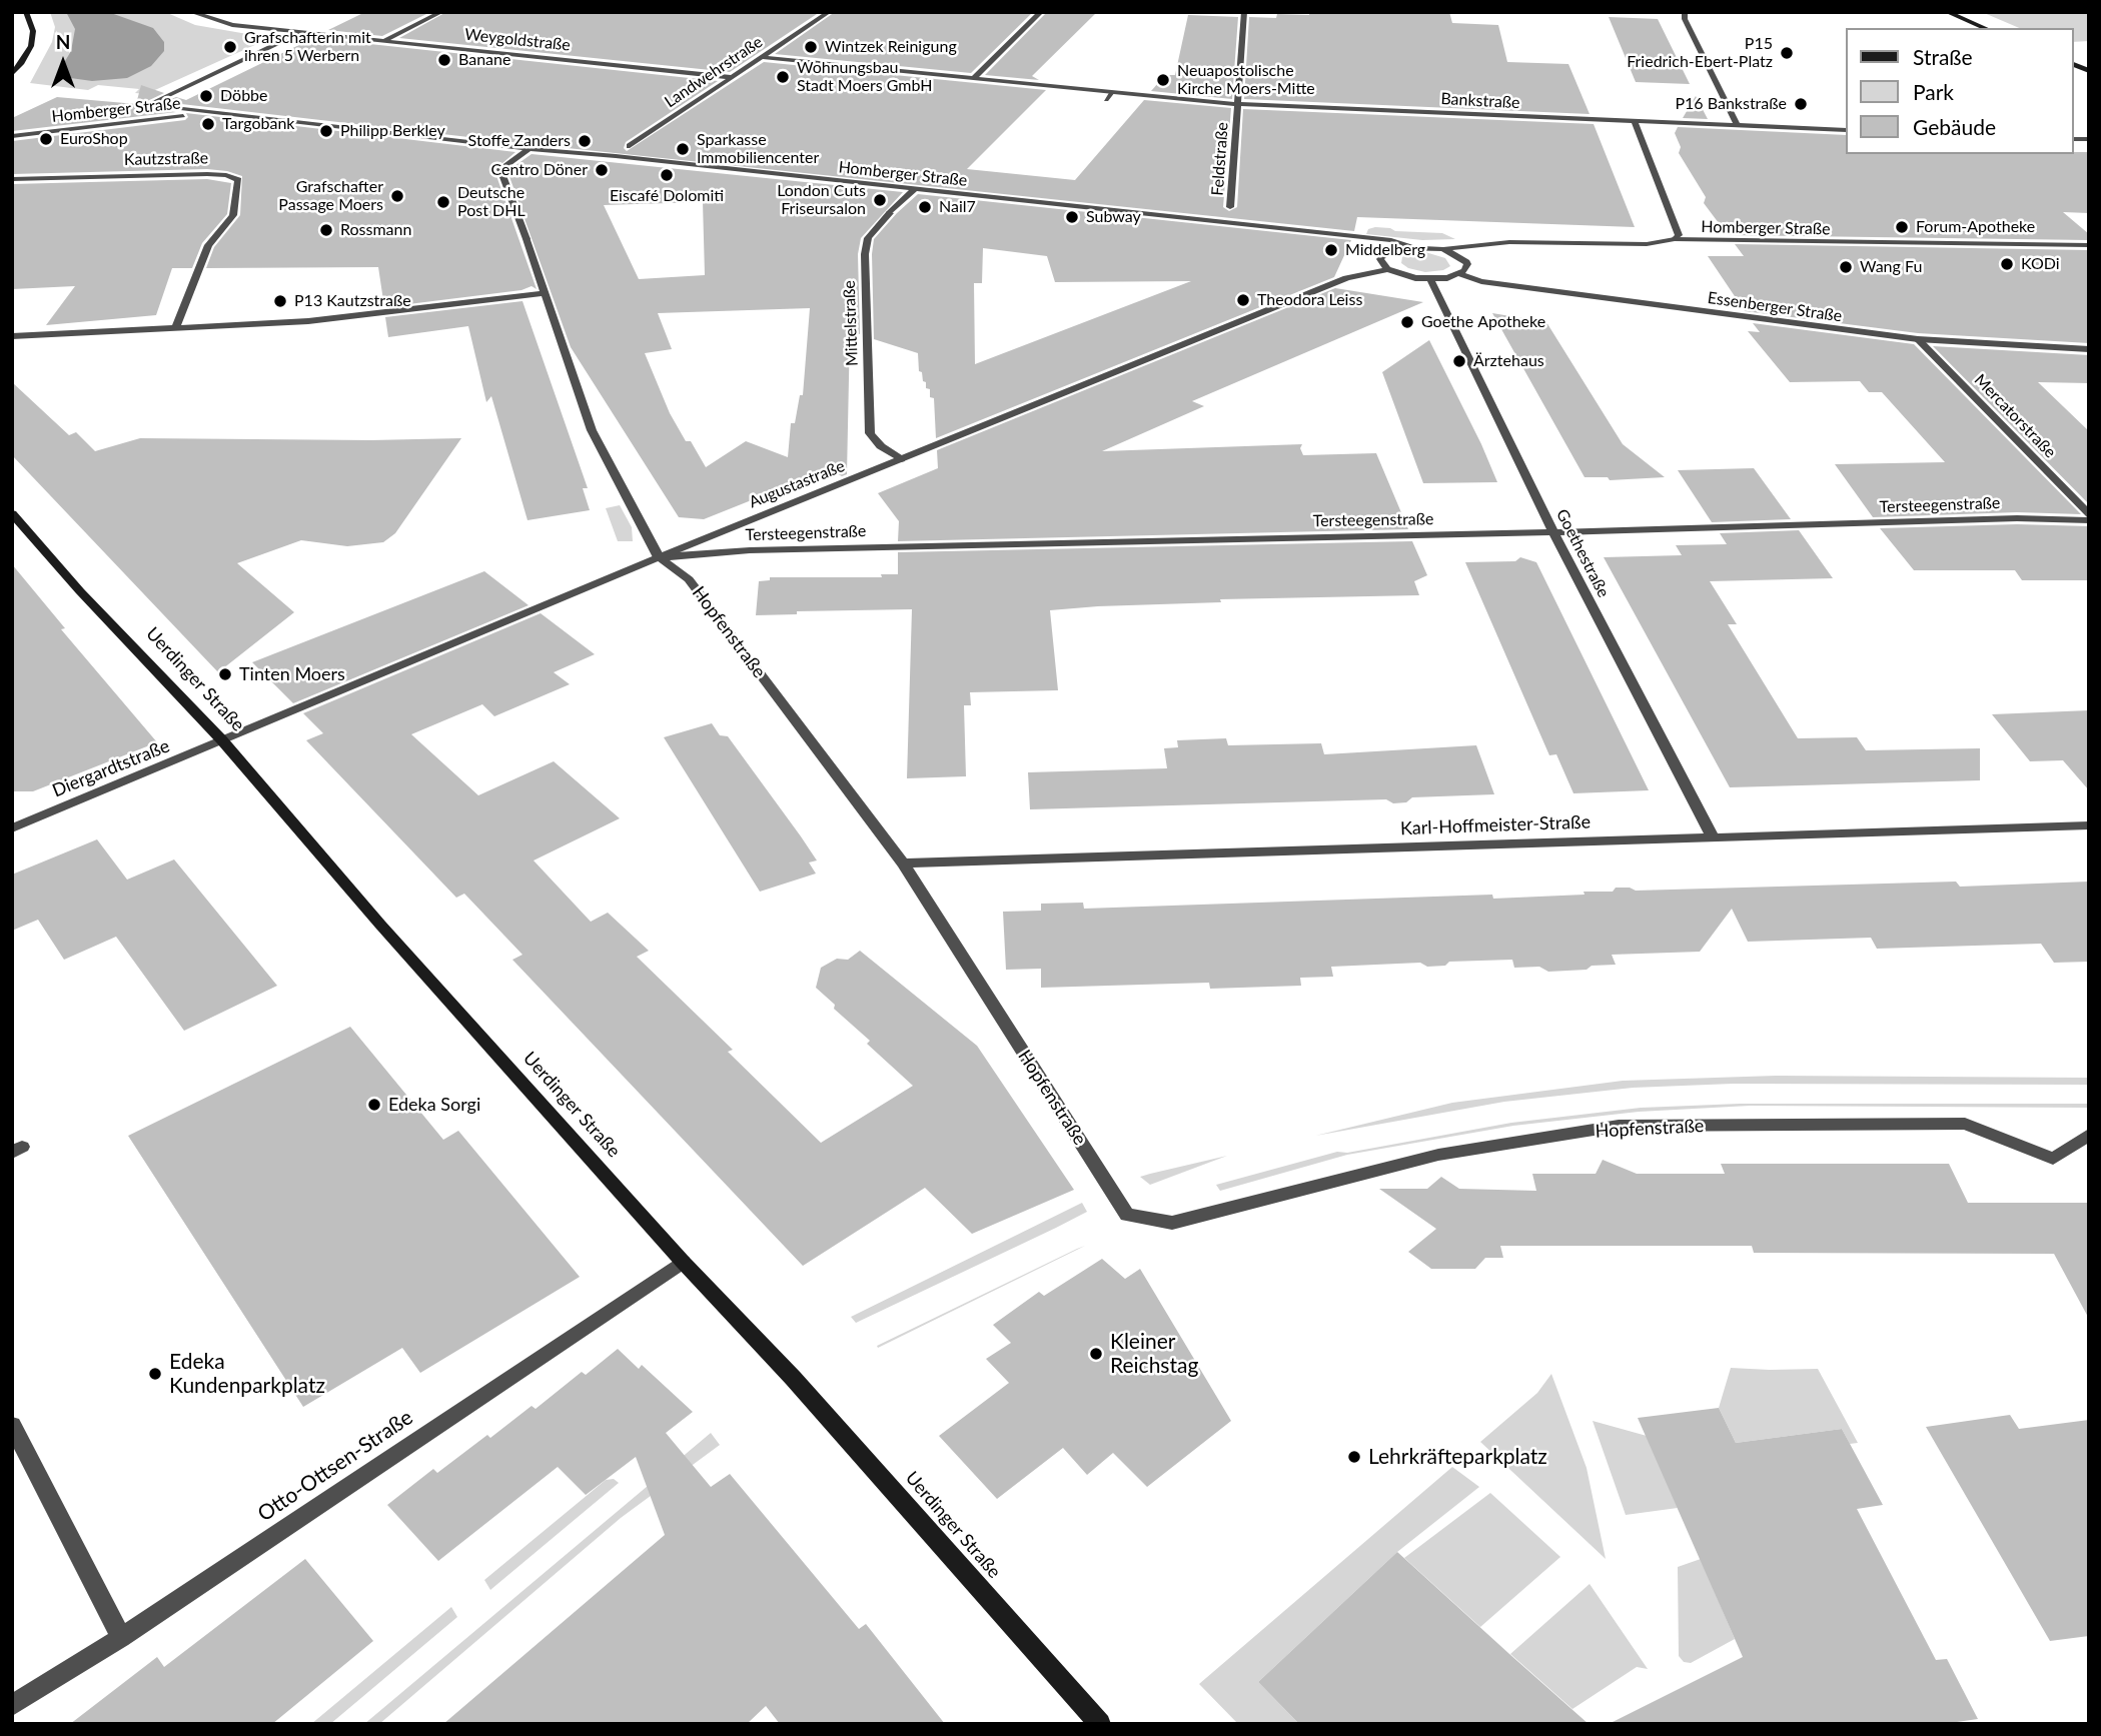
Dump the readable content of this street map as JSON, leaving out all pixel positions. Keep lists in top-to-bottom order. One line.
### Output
{"streets":{"main road":["Uerdinger Straße"],"street":["Weygoldstraße","Landwehrstraße","Bankstraße","Homberger Straße","Kautzstraße","Feldstraße","Essenberger Straße","Mittelstraße","Mercatorstraße","Augustastraße","Tersteegenstraße","Goethestraße","Hopfenstraße","Diergardtstraße","Karl-Hoffmeister-Straße","Otto-Ottsen-Straße"]},"crossings":[["Weygoldstraße","Landwehrstraße"],["Weygoldstraße","Homberger Straße"],["Landwehrstraße","Bankstraße"],["Landwehrstraße","Homberger Straße"],["Bankstraße","Feldstraße"],["Homberger Straße","Feldstraße"],["Homberger Straße","Mittelstraße"],["Homberger Straße","Hopfenstraße"],["Essenberger Straße","Mercatorstraße"],["Mittelstraße","Augustastraße"],["Augustastraße","Tersteegenstraße"],["Augustastraße","Hopfenstraße"],["Augustastraße","Uerdinger Straße"],["Augustastraße","Diergardtstraße"],["Tersteegenstraße","Goethestraße"],["Tersteegenstraße","Hopfenstraße"],["Goethestraße","Karl-Hoffmeister-Straße"],["Hopfenstraße","Karl-Hoffmeister-Straße"],["Uerdinger Straße","Diergardtstraße"],["Uerdinger Straße","Otto-Ottsen-Straße"]],"places":["Grafschafterin mit ihren 5 Werbern","Wintzek Reinigung","P15 Friedrich-Ebert-Platz","Banane","Wohnungsbau Stadt Moers GmbH","Neuapostolische Kirche Moers-Mitte","Döbbe","P16 Bankstraße","Targobank","Philipp Berkley","EuroShop","Stoffe Zanders","Sparkasse Immobiliencenter","Centro Döner","Eiscafé Dolomiti","Grafschafter Passage Moers","London Cuts Friseursalon","Deutsche Post DHL","Nail7","Subway","Forum-Apotheke","Rossmann","Middelberg","KODi","Wang Fu","Theodora Leiss","P13 Kautzstraße","Goethe Apotheke","Ärztehaus","Tinten Moers","Edeka Sorgi","Kleiner Reichstag","Edeka Kundenparkplatz","Lehrkräfteparkplatz"],"legend":["Straße","Park","Gebäude"],"north":"top"}
